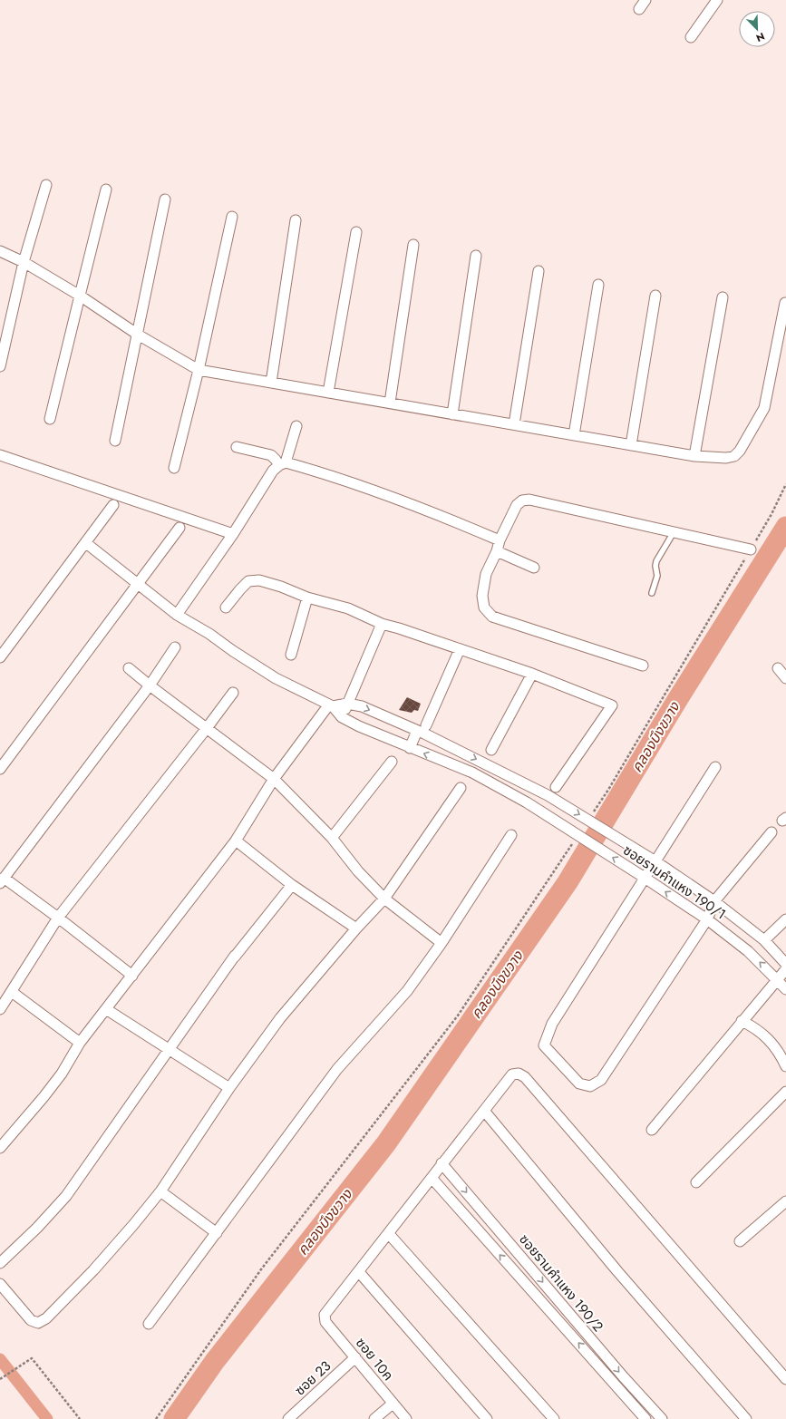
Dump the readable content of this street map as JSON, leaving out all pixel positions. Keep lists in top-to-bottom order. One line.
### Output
{"streets":{"street":["ซอยรามคำแหง 190/1","ซอยรามคำแหง 190/2","ซอย 10ค","ซอย 23"]},"crossings":[["ซอย 10ค","ซอย 23"]],"water":["คลองบึงขวาง"],"north":"bottom right"}
